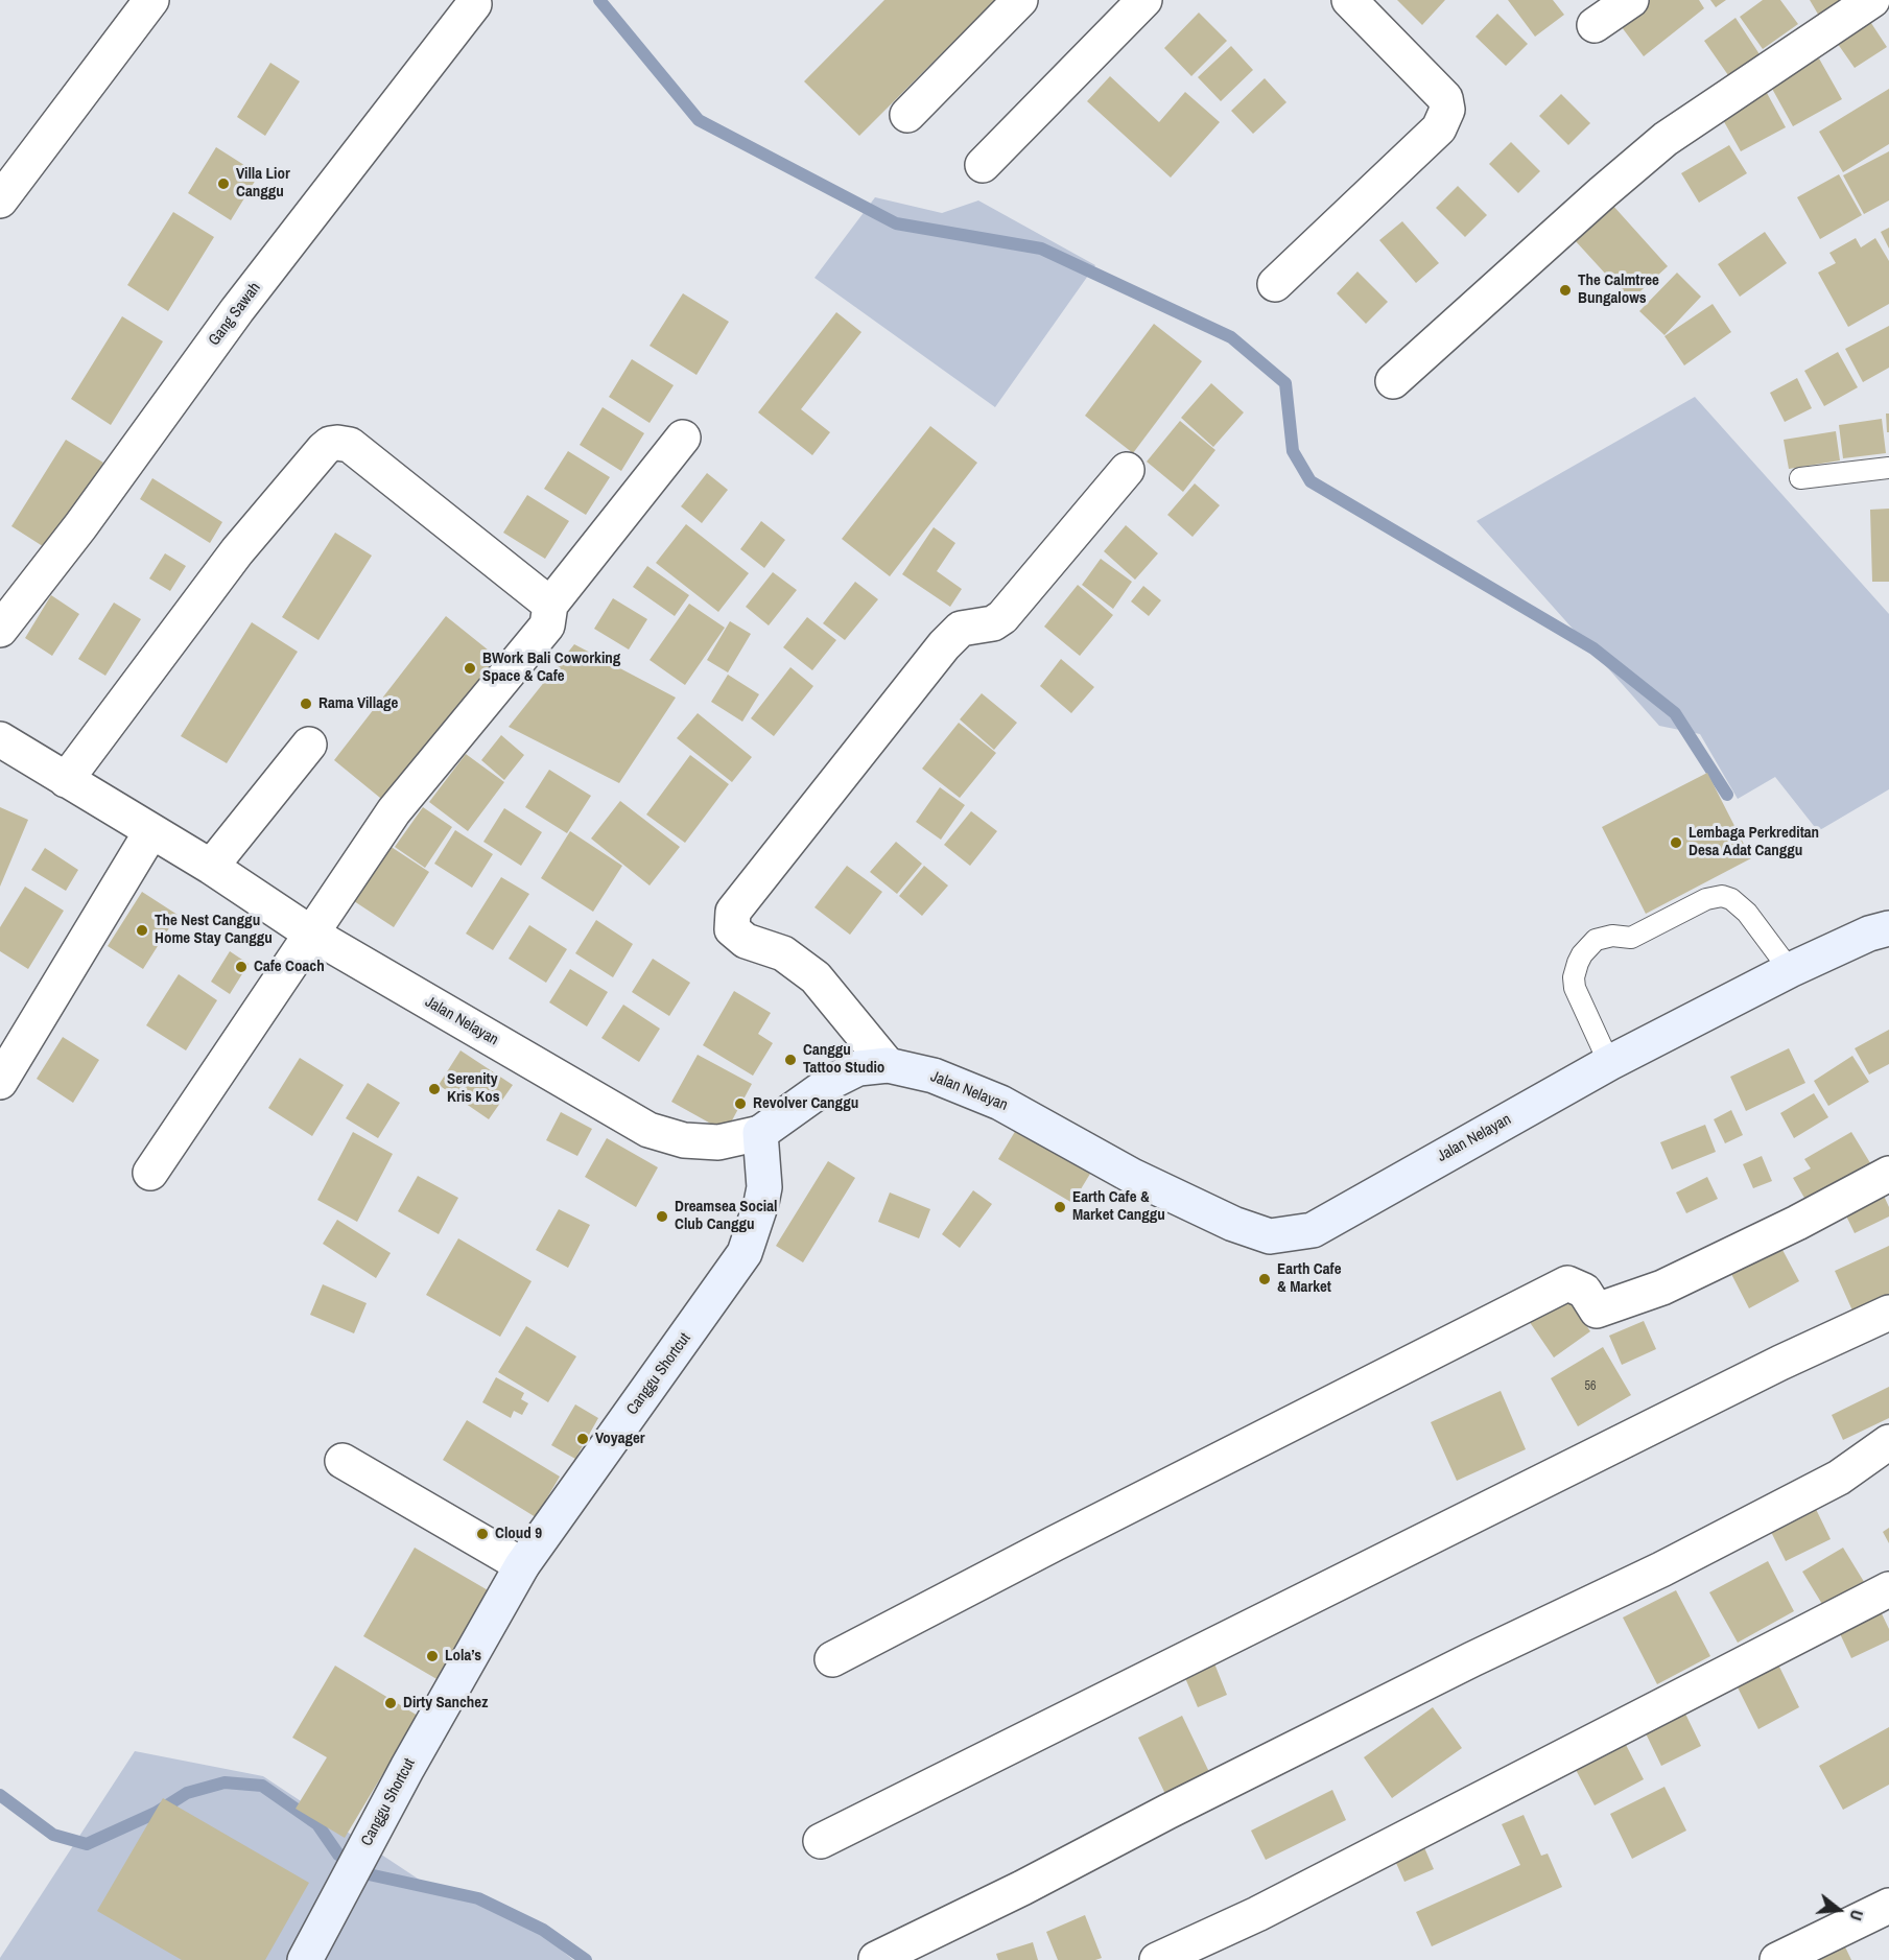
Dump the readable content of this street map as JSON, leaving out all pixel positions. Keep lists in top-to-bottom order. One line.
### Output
{"streets":{"street":["Gang Sawah","Jalan Nelayan","Canggu Shortcut"]},"crossings":[["Jalan Nelayan","Canggu Shortcut"]],"places":["Villa Lior Canggu","The Calmtree Bungalows","BWork Bali Coworking Space & Cafe","Rama Village","Lembaga Perkreditan Desa Adat Canggu","The Nest Canggu Home Stay Canggu","Cafe Coach","Canggu Tattoo Studio","Serenity Kris Kos","Revolver Canggu","Earth Cafe & Market Canggu","Dreamsea Social Club Canggu","Earth Cafe & Market","Voyager","Cloud 9","Lola’s","Dirty Sanchez"],"house_numbers":["56"],"north":"right"}
